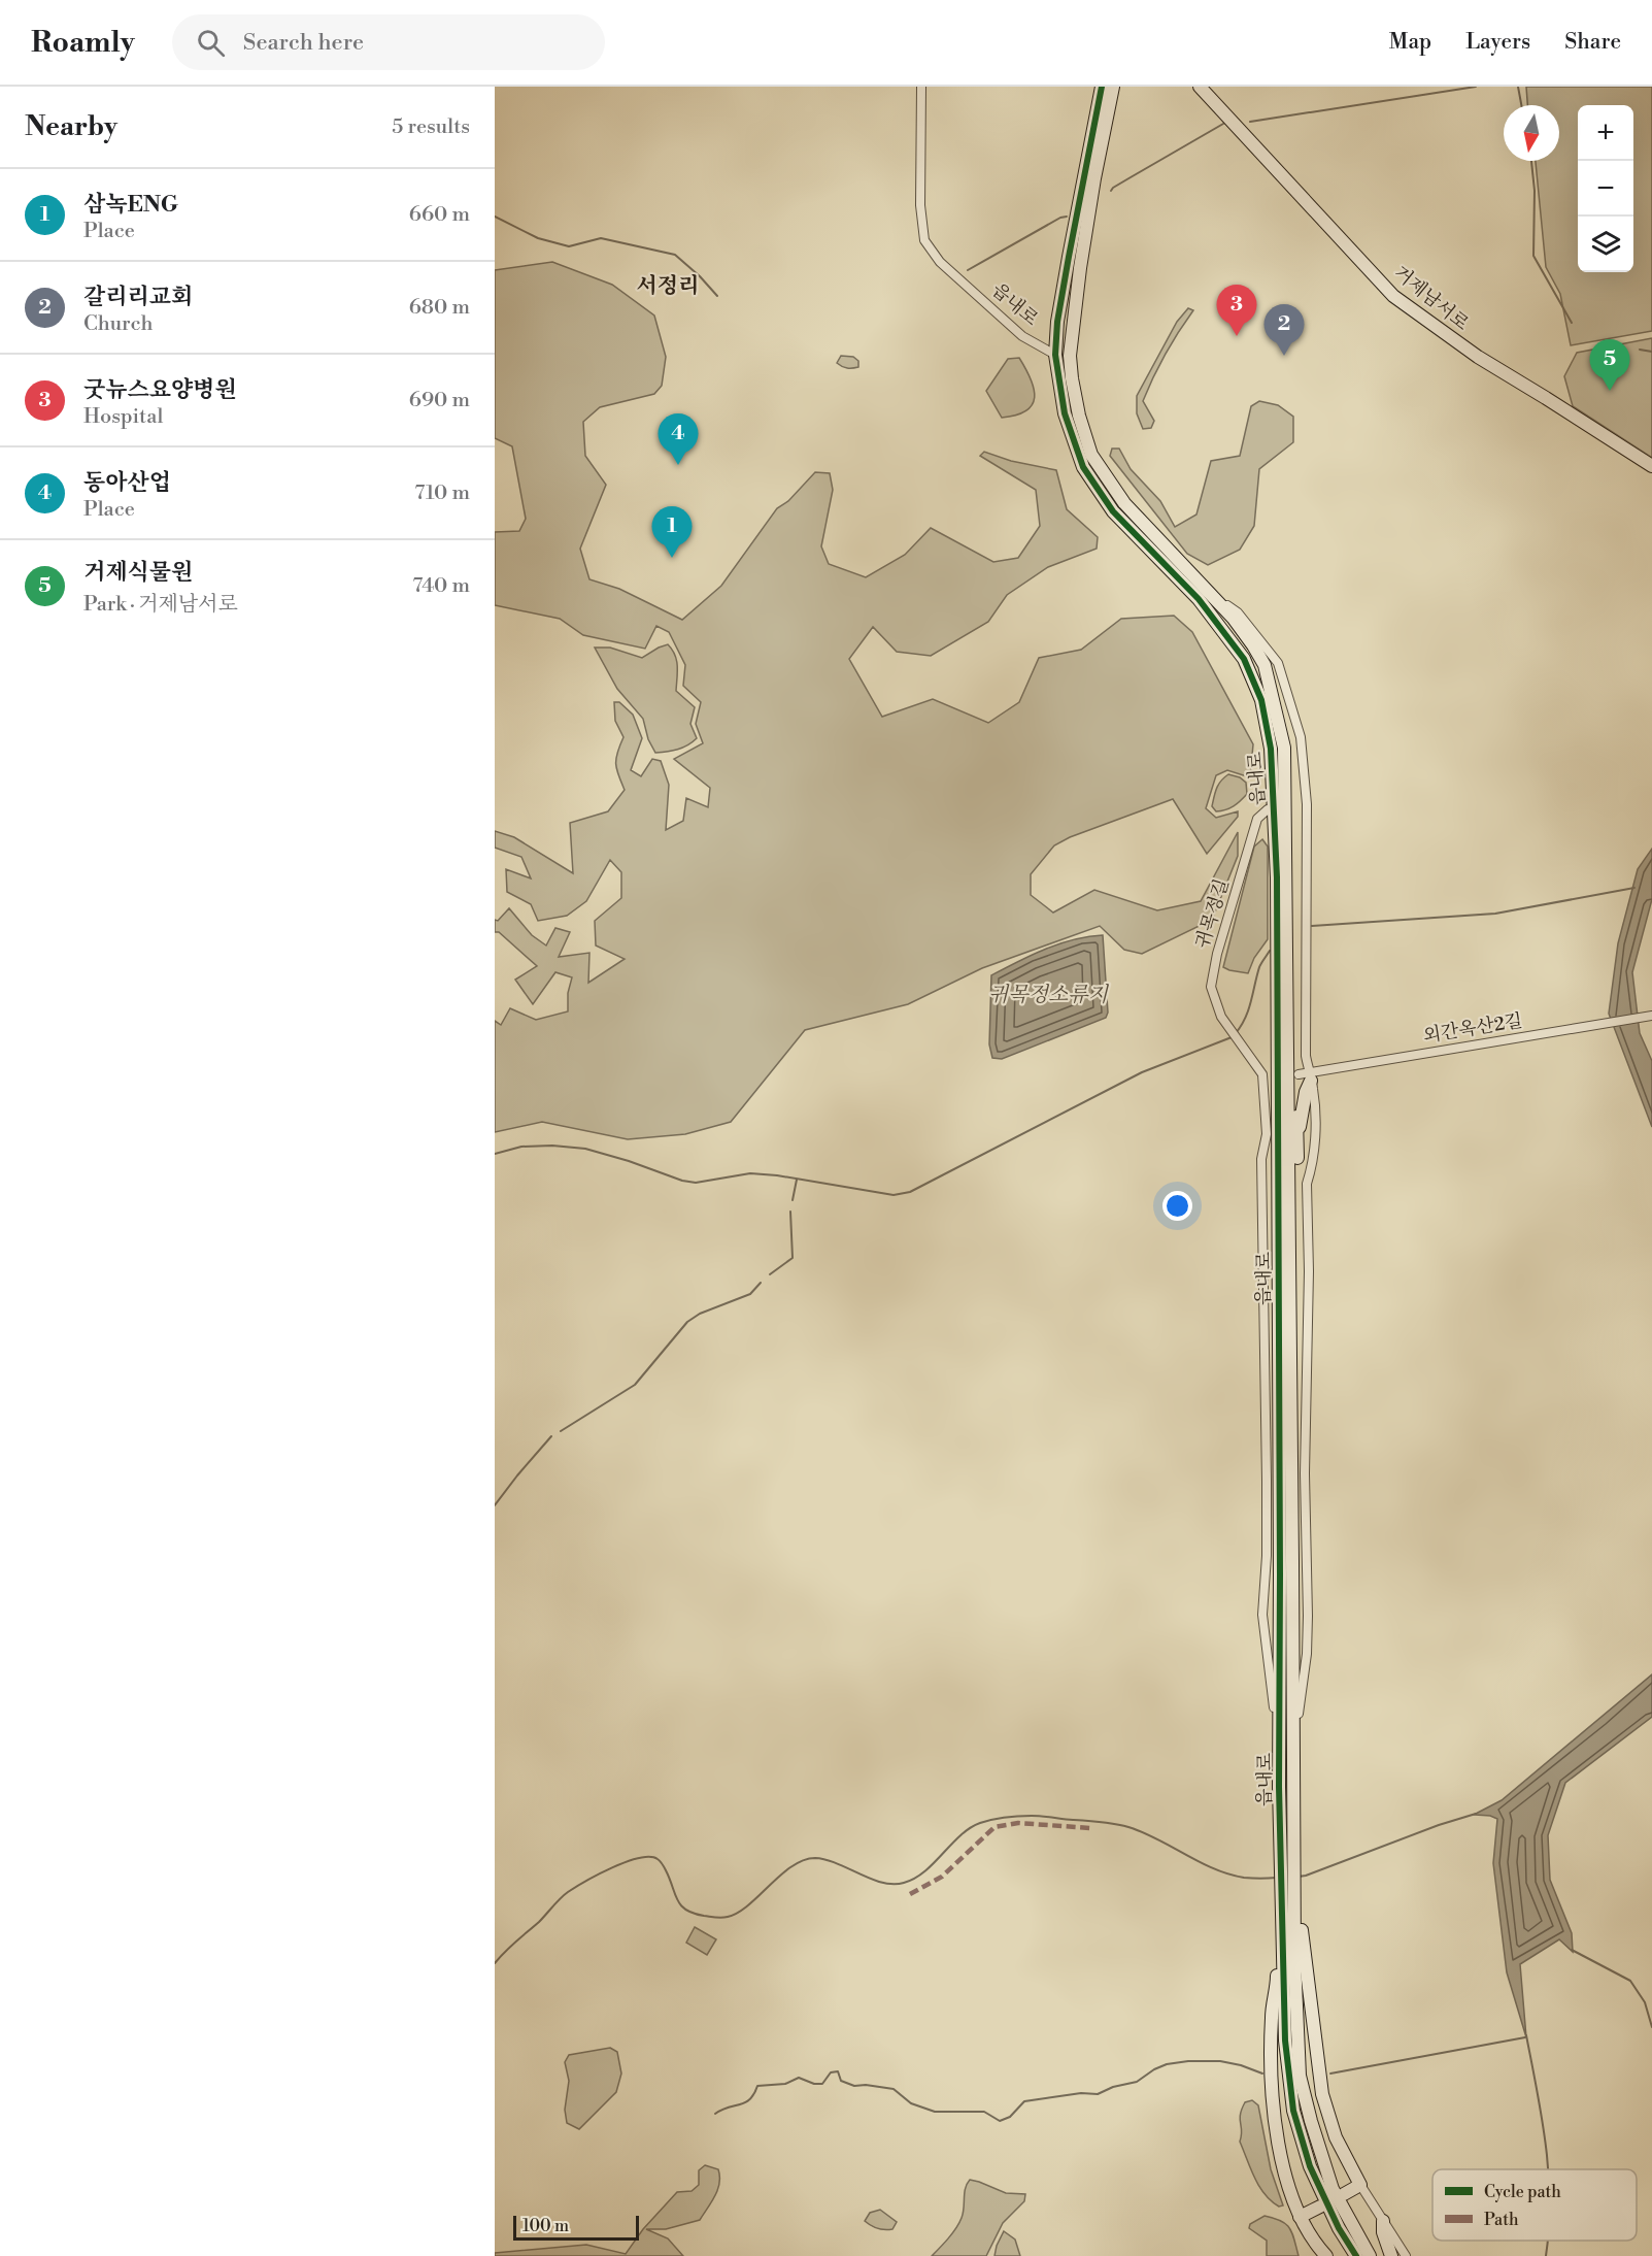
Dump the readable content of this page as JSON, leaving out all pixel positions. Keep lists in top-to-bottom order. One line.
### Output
{"streets":{"street":["거제남서로","읍내로","귀목정길","외간옥산2길"]},"crossings":[["읍내로","귀목정길"],["읍내로","외간옥산2길"]],"districts":["서정리"],"water":["귀목정소류지"],"legend":["Cycle path","Path"],"scale_bar":"100 m","north":"bottom","page":{"header":"Roamly","search":"Search here","nav":["Map","Layers","Share"],"heading":["Nearby","5 results"],"map_buttons":["+","−"],"list":[{"mark":"1","name":"삼녹ENG","note":"Place","value":"660 m"},{"mark":"2","name":"갈리리교회","note":"Church","value":"680 m"},{"mark":"3","name":"굿뉴스요양병원","note":"Hospital","value":"690 m"},{"mark":"4","name":"동아산업","note":"Place","value":"710 m"},{"mark":"5","name":"거제식물원","note":"Park · 거제남서로","value":"740 m"}],"pins":["3","2","5","4","1"],"scale":"100 m"}}
